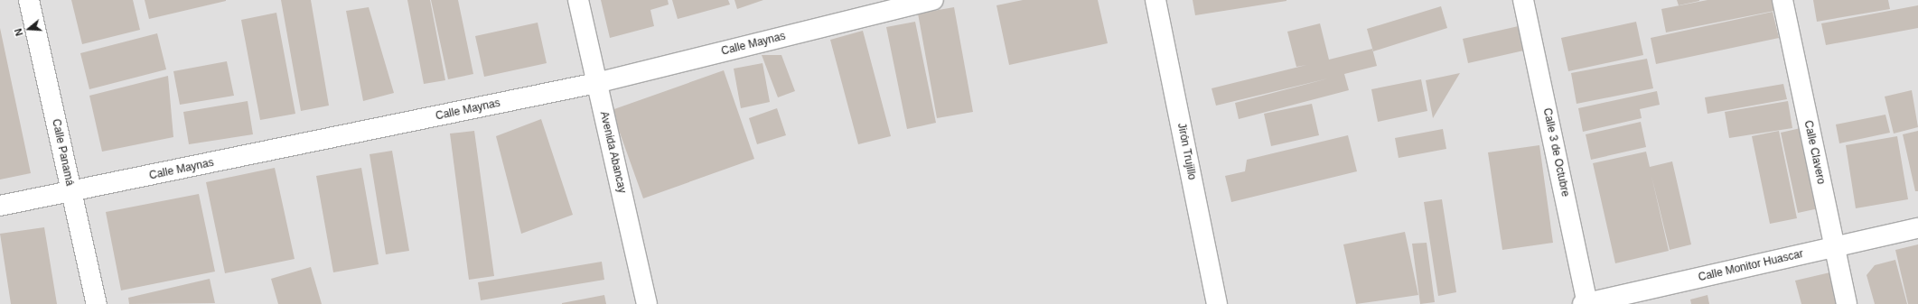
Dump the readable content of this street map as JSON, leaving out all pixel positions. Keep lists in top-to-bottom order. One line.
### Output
{"streets":{"street":["Calle Maynas","Jirón Trujillo","Calle Panamá","Avenida Abancay","Calle 3 de Octubre","Calle Clavero","Calle Monitor Huascar"]},"crossings":[["Calle Maynas","Calle Panamá"],["Calle Maynas","Avenida Abancay"],["Calle 3 de Octubre","Calle Monitor Huascar"],["Calle Clavero","Calle Monitor Huascar"]],"north":"left"}
